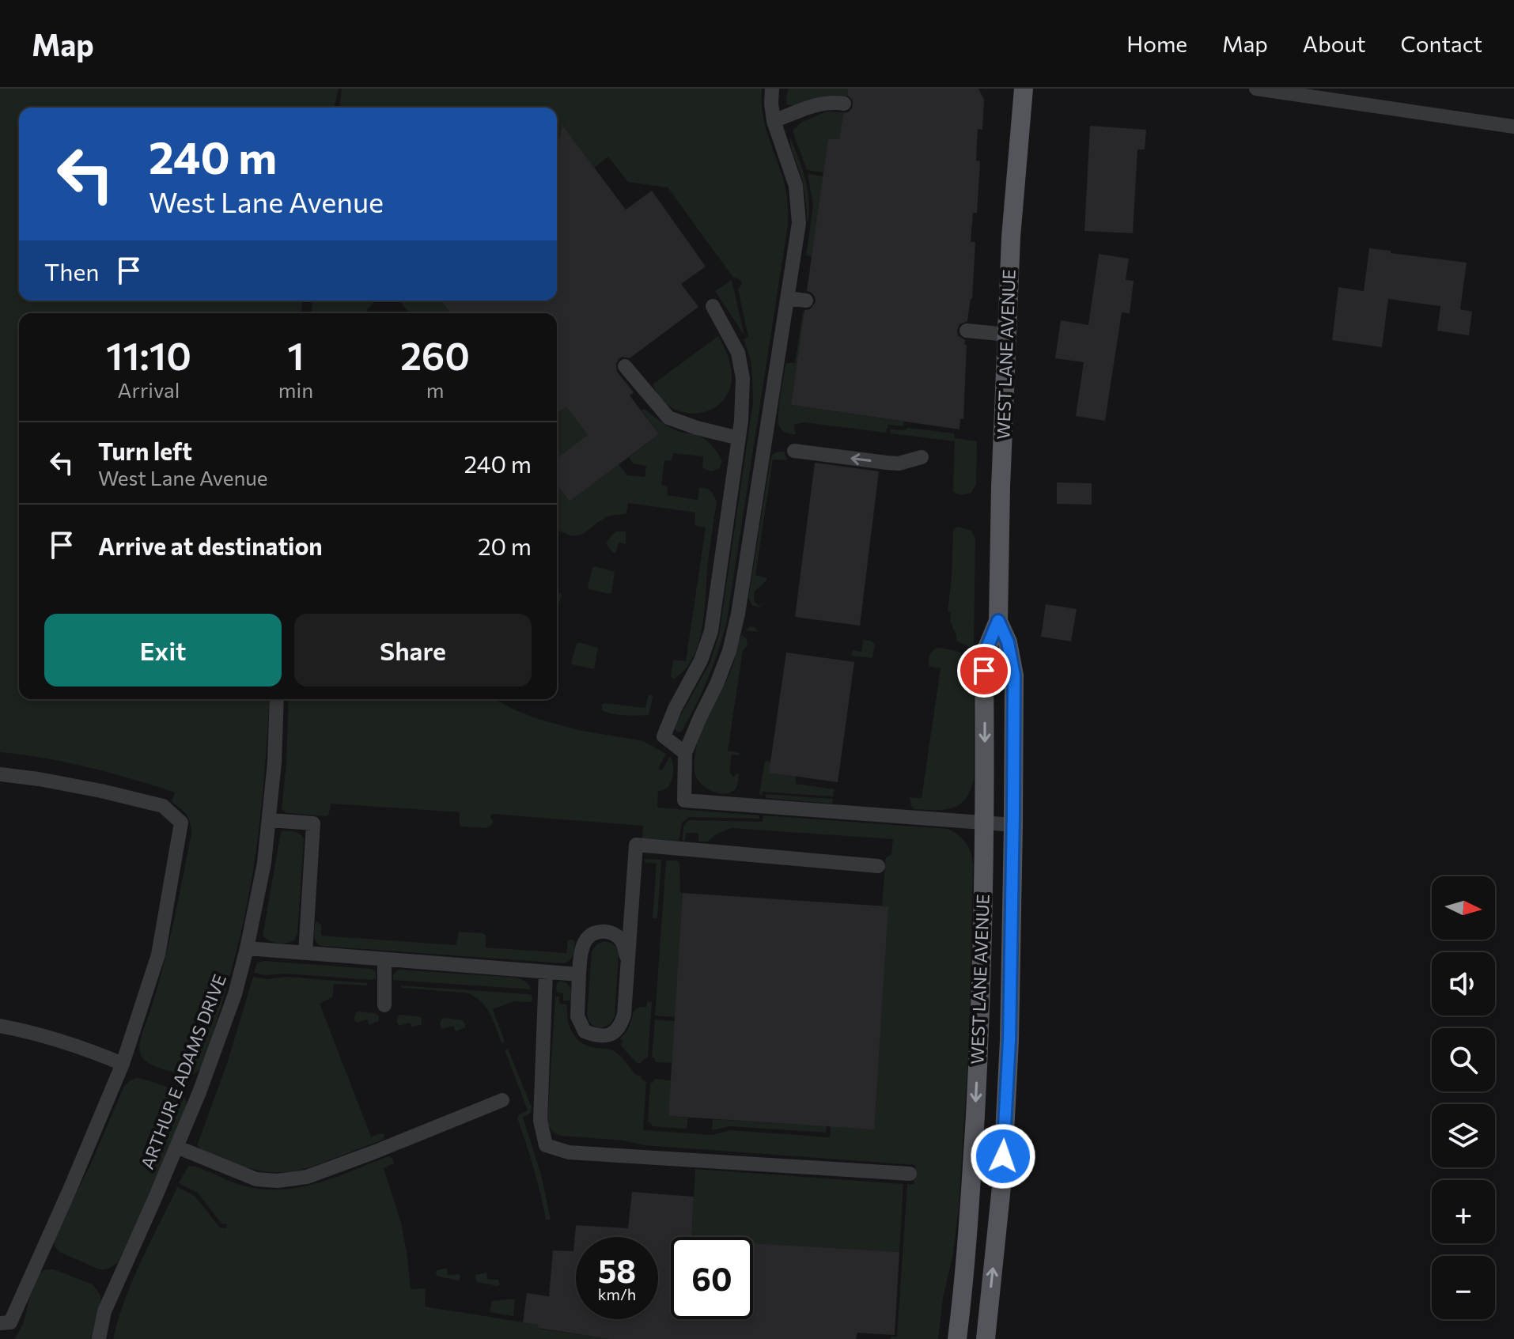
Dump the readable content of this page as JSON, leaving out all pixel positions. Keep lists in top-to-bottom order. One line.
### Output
{"streets":{"main road":["WEST LANE AVENUE"],"street":["ARTHUR E ADAMS DRIVE"]},"north":"right","page":{"header":"Map","nav":["Home","Map","About","Contact"],"turn":["240 m","West Lane Avenue"],"then":"Then","eta":["11:10","Arrival","1","min","260","m"],"list":[{"name":"Turn left","note":"West Lane Avenue","value":"240 m"},{"name":"Arrive at destination","value":"20 m"}],"buttons":["Exit","Share"],"map_buttons":["+","−"],"speed":"58 km/h","limit":"60"}}
